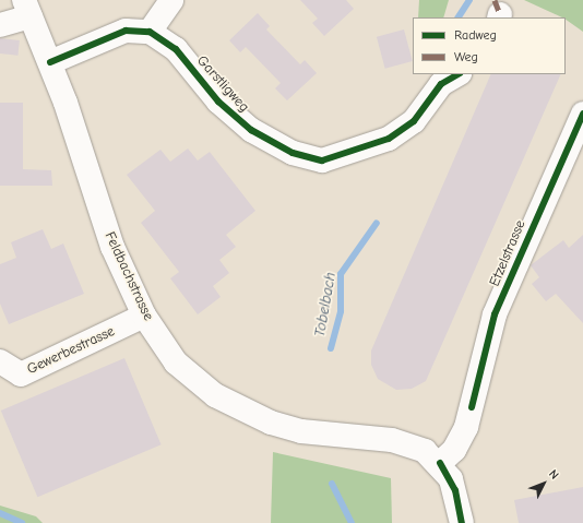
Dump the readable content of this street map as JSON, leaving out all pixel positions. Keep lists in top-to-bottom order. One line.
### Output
{"streets":{"street":["Garstligweg","Etzelstrasse","Feldbachstrasse","Gewerbestrasse"]},"crossings":[["Etzelstrasse","Feldbachstrasse"],["Feldbachstrasse","Gewerbestrasse"]],"water":["Tobelbach"],"legend":["Radweg","Weg"],"north":"top right"}
